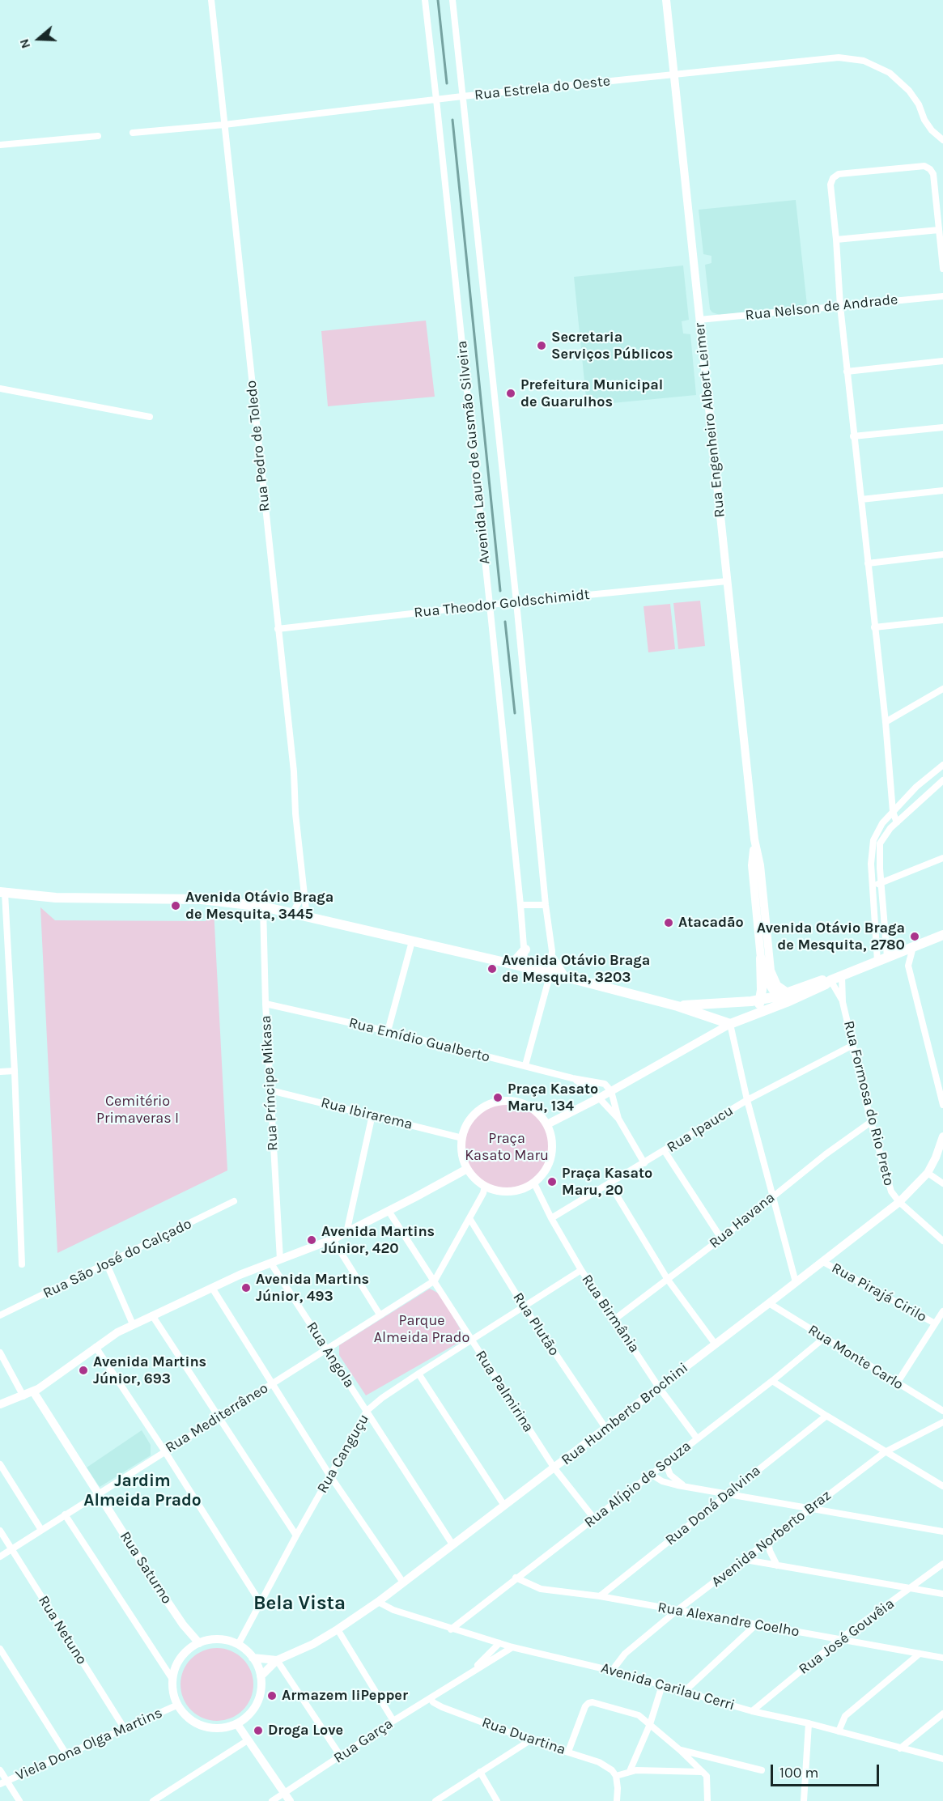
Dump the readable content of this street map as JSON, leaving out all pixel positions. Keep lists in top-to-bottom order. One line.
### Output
{"streets":{"street":["Rua Estrela do Oeste","Rua Nelson de Andrade","Rua Engenheiro Albert Leimer","Rua Pedro de Toledo","Avenida Lauro de Gusmão Silveira","Rua Theodor Goldschimidt","Rua Emídio Gualberto","Rua Príncipe Mikasa","Rua Formosa do Rio Preto","Rua Ibirarema","Rua Ipaucu","Rua Havana","Rua São José do Calçado","Rua Pirajá Cirilo","Rua Birmânia","Rua Plutão","Rua Angola","Rua Monte Carlo","Rua Palmirina","Rua Humberto Brochini","Rua Mediterrâneo","Rua Canguçu","Rua Alípio de Souza","Rua Doná Dalvina","Avenida Norberto Braz","Rua Saturno","Rua Alexandre Coelho","Rua Netuno","Rua José Gouvêia","Avenida Carilau Cerri","Rua Duartina","Rua Garça","Viela Dona Olga Martins"]},"crossings":[["Rua Estrela do Oeste","Rua Engenheiro Albert Leimer"],["Rua Estrela do Oeste","Rua Pedro de Toledo"],["Rua Estrela do Oeste","Avenida Lauro de Gusmão Silveira"],["Rua Nelson de Andrade","Rua Engenheiro Albert Leimer"],["Rua Engenheiro Albert Leimer","Rua Theodor Goldschimidt"],["Rua Pedro de Toledo","Rua Theodor Goldschimidt"],["Avenida Lauro de Gusmão Silveira","Rua Theodor Goldschimidt"],["Avenida Lauro de Gusmão Silveira","Rua Emídio Gualberto"],["Rua Emídio Gualberto","Rua Príncipe Mikasa"],["Rua Emídio Gualberto","Rua Ipaucu"],["Rua Príncipe Mikasa","Rua Ibirarema"],["Rua Príncipe Mikasa","Rua Angola"],["Rua Formosa do Rio Preto","Rua Ipaucu"],["Rua Formosa do Rio Preto","Rua Havana"],["Rua Formosa do Rio Preto","Rua Humberto Brochini"],["Rua Ibirarema","Rua Birmânia"],["Rua Ipaucu","Rua Birmânia"],["Rua Havana","Rua Birmânia"],["Rua Pirajá Cirilo","Rua Humberto Brochini"],["Rua Birmânia","Rua Humberto Brochini"],["Rua Birmânia","Rua Canguçu"],["Rua Birmânia","Rua Alípio de Souza"],["Rua Plutão","Rua Humberto Brochini"],["Rua Plutão","Rua Canguçu"],["Rua Angola","Rua Humberto Brochini"],["Rua Angola","Rua Mediterrâneo"],["Rua Angola","Rua Canguçu"],["Rua Monte Carlo","Rua Humberto Brochini"],["Rua Monte Carlo","Rua Alípio de Souza"],["Rua Palmirina","Rua Humberto Brochini"],["Rua Palmirina","Rua Mediterrâneo"],["Rua Palmirina","Rua Canguçu"],["Rua Palmirina","Rua Alípio de Souza"],["Rua Humberto Brochini","Rua Canguçu"],["Rua Humberto Brochini","Rua Saturno"],["Rua Humberto Brochini","Avenida Carilau Cerri"],["Rua Humberto Brochini","Viela Dona Olga Martins"],["Rua Mediterrâneo","Rua Saturno"],["Rua Mediterrâneo","Rua Netuno"],["Rua Canguçu","Rua Saturno"],["Rua Canguçu","Viela Dona Olga Martins"],["Rua Alípio de Souza","Rua Alexandre Coelho"],["Rua Alípio de Souza","Avenida Carilau Cerri"],["Rua Doná Dalvina","Rua Alexandre Coelho"],["Avenida Norberto Braz","Rua Alexandre Coelho"],["Avenida Norberto Braz","Avenida Carilau Cerri"],["Rua Saturno","Viela Dona Olga Martins"],["Rua Alexandre Coelho","Rua José Gouvêia"],["Rua Netuno","Viela Dona Olga Martins"],["Rua José Gouvêia","Avenida Carilau Cerri"],["Avenida Carilau Cerri","Rua Garça"],["Rua Duartina","Rua Garça"]],"districts":["Jardim Almeida Prado","Bela Vista"],"parks":["Cemitério Primaveras I","Praça Kasato Maru","Parque Almeida Prado"],"places":["Secretaria Serviços Públicos","Prefeitura Municipal de Guarulhos","Avenida Otávio Braga de Mesquita, 3445","Atacadão","Avenida Otávio Braga de Mesquita, 2780","Avenida Otávio Braga de Mesquita, 3203","Praça Kasato Maru, 134","Praça Kasato Maru, 20","Avenida Martins Júnior, 420","Avenida Martins Júnior, 493","Avenida Martins Júnior, 693","Armazem liPepper","Droga Love"],"scale_bar":"100 m","north":"left"}
